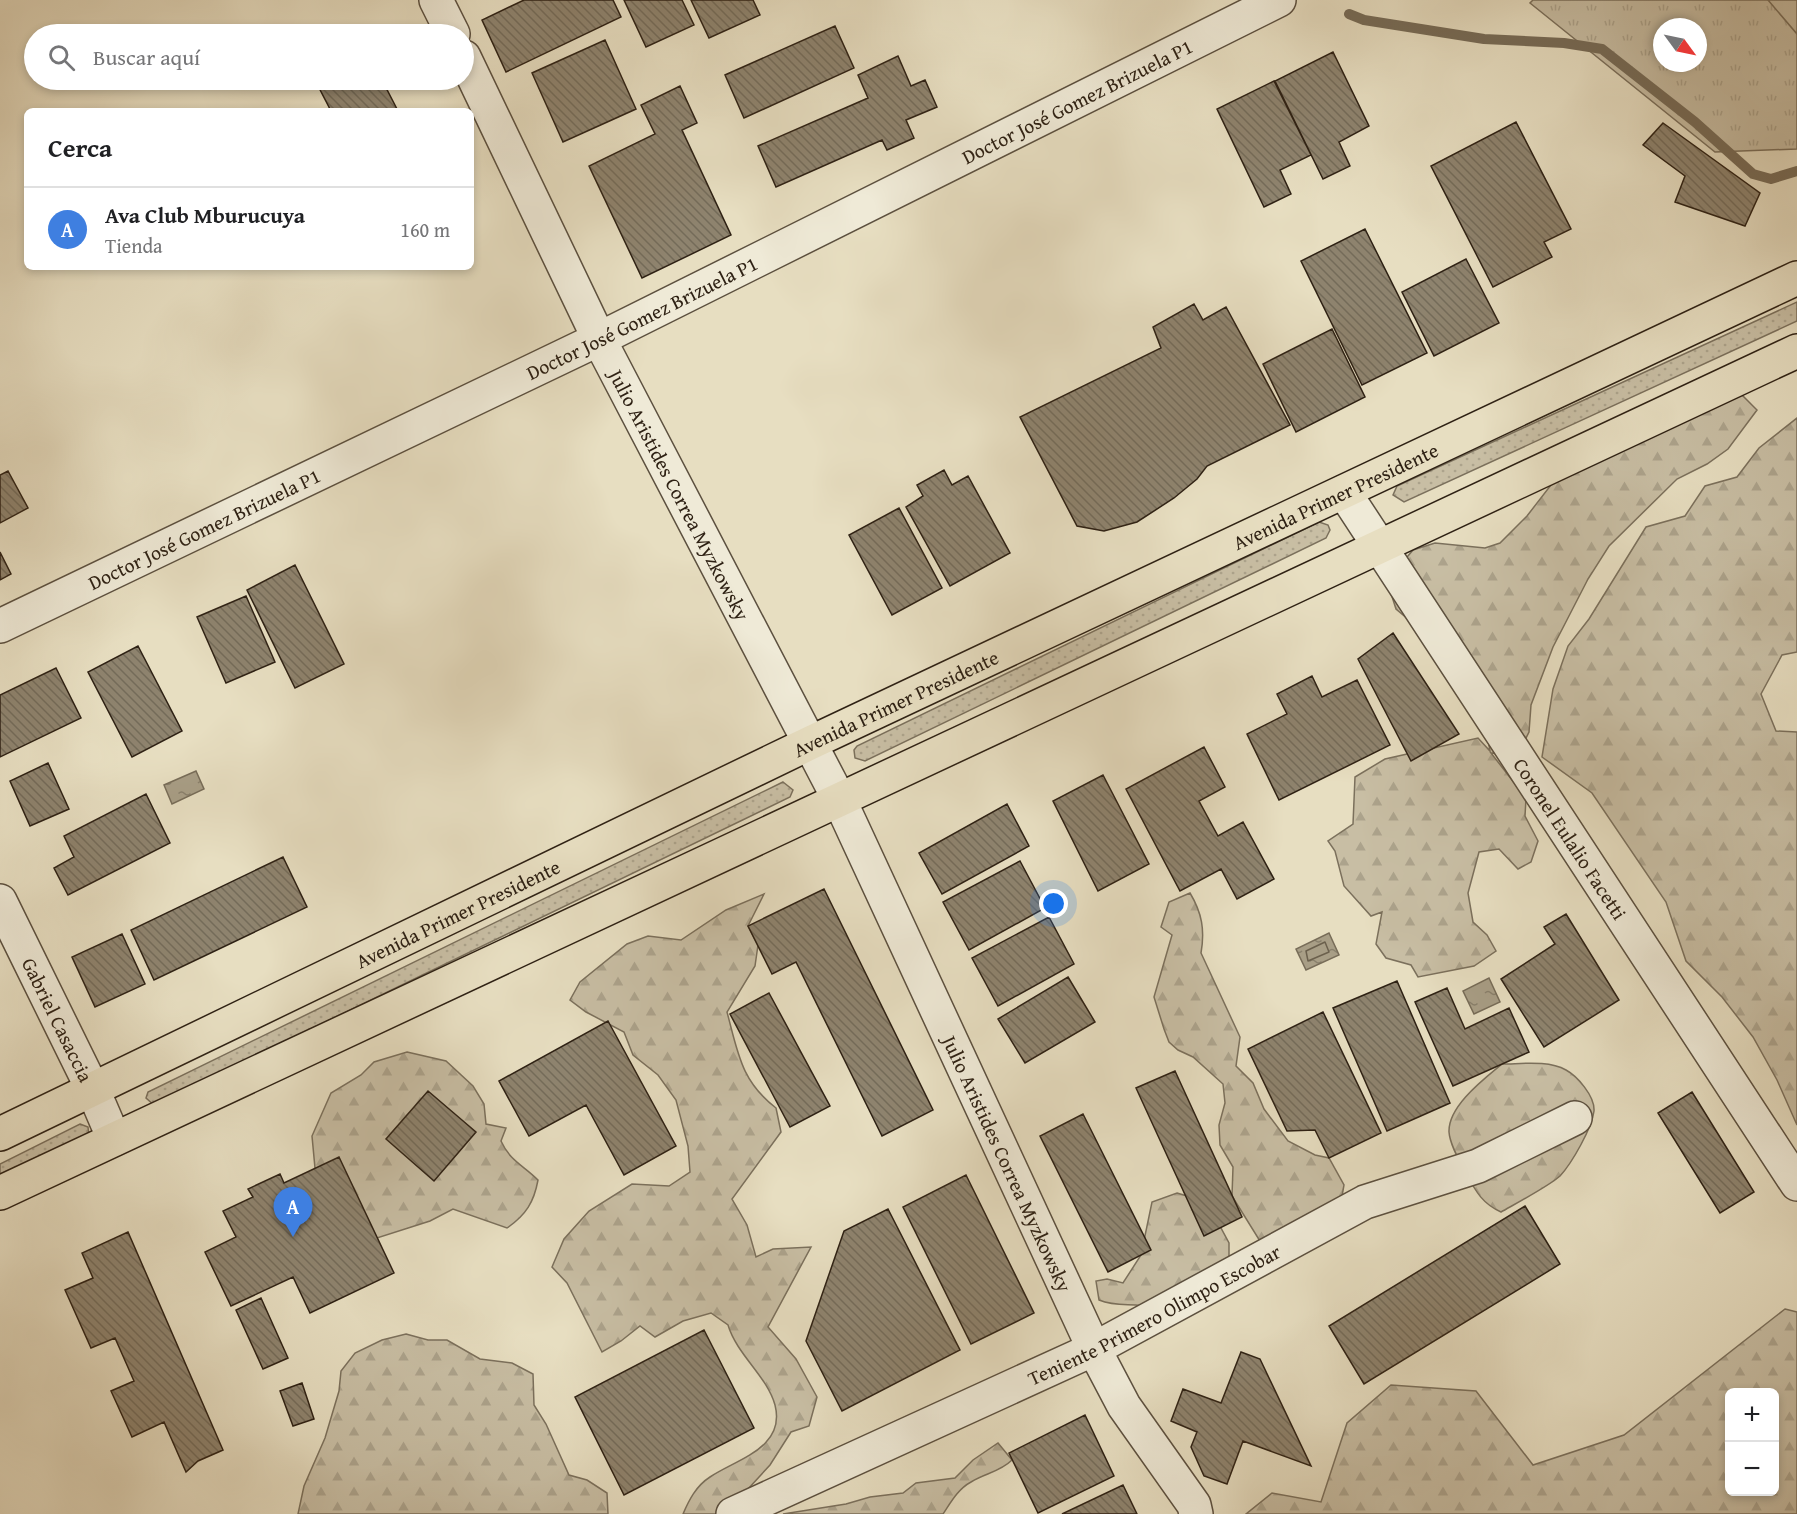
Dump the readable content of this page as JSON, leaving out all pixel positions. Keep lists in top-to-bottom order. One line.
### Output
{"streets":{"main road":["Avenida Primer Presidente"],"street":["Doctor José Gomez Brizuela P1","Julio Aristides Correa Myzkowsky","Coronel Eulalio Facetti","Gabriel Casaccia","Teniente Primero Olimpo Escobar"]},"crossings":[["Doctor José Gomez Brizuela P1","Julio Aristides Correa Myzkowsky"],["Julio Aristides Correa Myzkowsky","Avenida Primer Presidente"],["Julio Aristides Correa Myzkowsky","Teniente Primero Olimpo Escobar"],["Avenida Primer Presidente","Coronel Eulalio Facetti"],["Avenida Primer Presidente","Gabriel Casaccia"]],"north":"bottom right","page":{"search":"Buscar aquí","heading":"Cerca","list":[{"mark":"A","name":"Ava Club Mburucuya","note":"Tienda","value":"160 m"}],"pins":"A","map_buttons":["+","−"]}}
